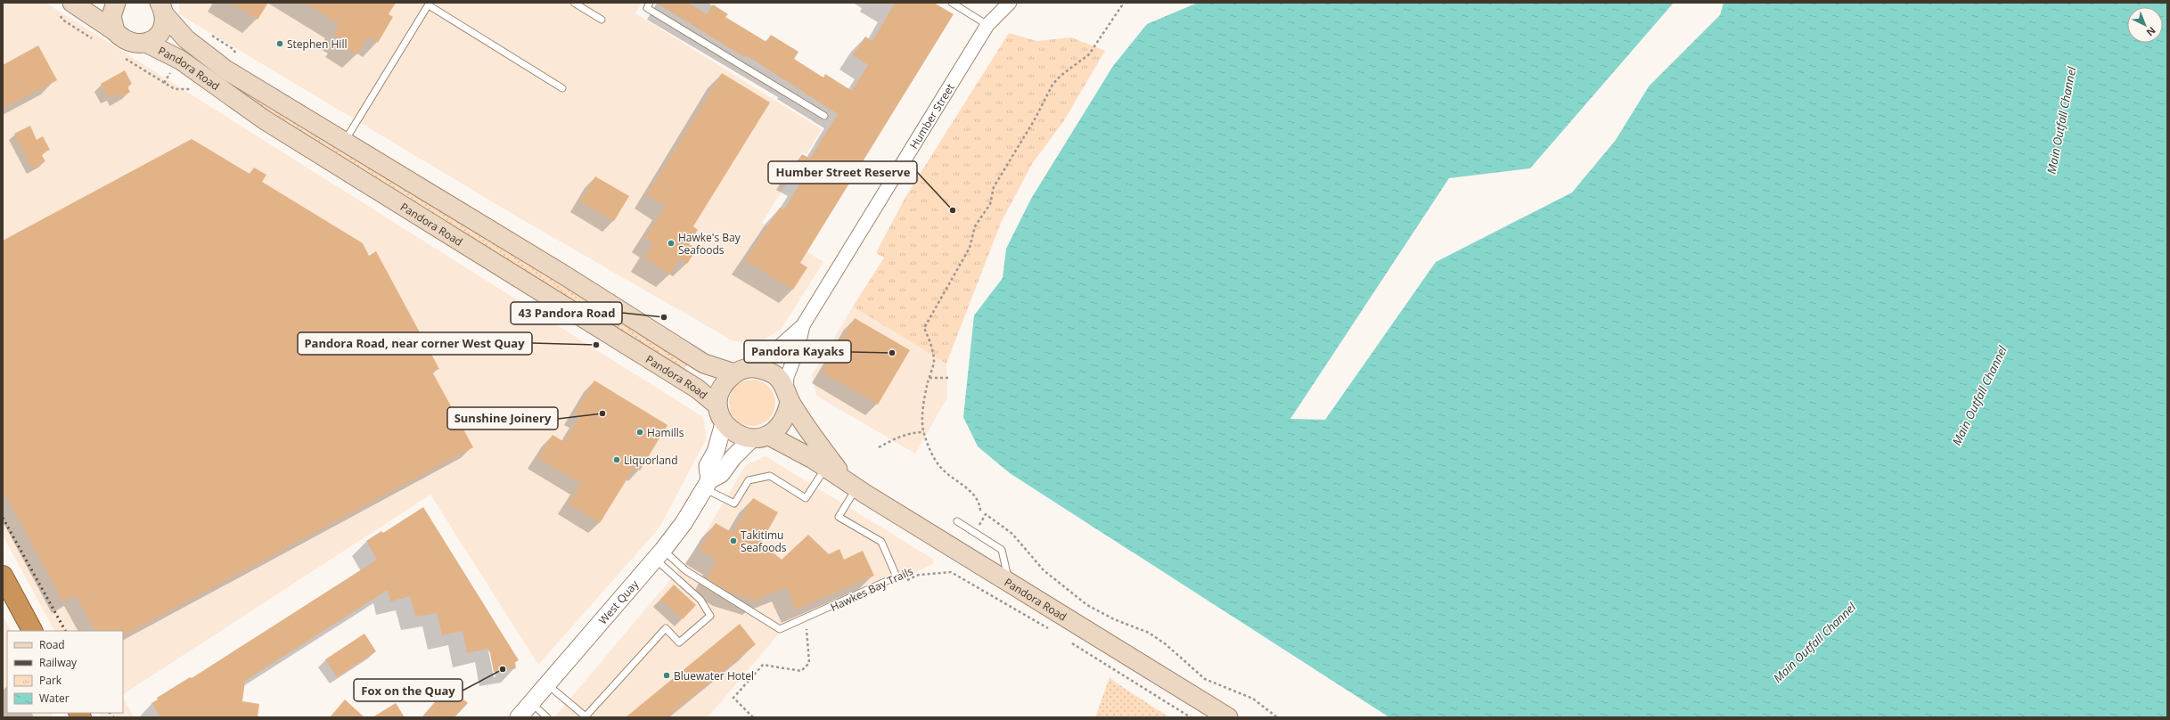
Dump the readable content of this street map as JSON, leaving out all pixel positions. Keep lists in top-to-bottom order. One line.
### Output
{"streets":{"main road":["Pandora Road"],"street":["Humber Street","West Quay"],"path":["Hawkes Bay Trails"]},"crossings":[["Pandora Road","Humber Street"],["Pandora Road","West Quay"],["Humber Street","West Quay"]],"water":["Main Outfall Channel"],"places":["Stephen Hill","Humber Street Reserve","Hawke's Bay Seafoods","43 Pandora Road","Pandora Road, near corner West Quay","Pandora Kayaks","Sunshine Joinery","Hamills","Liquorland","Takitimu Seafoods","Fox on the Quay","Bluewater Hotel"],"legend":["Road","Railway","Park","Water"],"north":"bottom right"}
